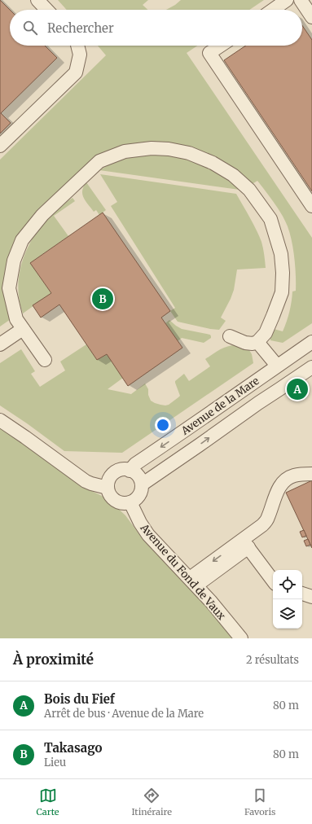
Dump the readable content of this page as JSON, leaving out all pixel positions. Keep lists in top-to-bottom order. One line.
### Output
{"streets":{"street":["Avenue de la Mare","Avenue du Fond de Vaux"]},"crossings":[["Avenue de la Mare","Avenue du Fond de Vaux"]],"page":{"search":"Rechercher","pins":["B","A"],"heading":["À proximité","2 résultats"],"list":[{"mark":"A","name":"Bois du Fief","note":"Arrêt de bus · Avenue de la Mare","value":"80 m"},{"mark":"B","name":"Takasago","note":"Lieu","value":"80 m"}],"nav":["Carte","Itinéraire","Favoris"]}}
